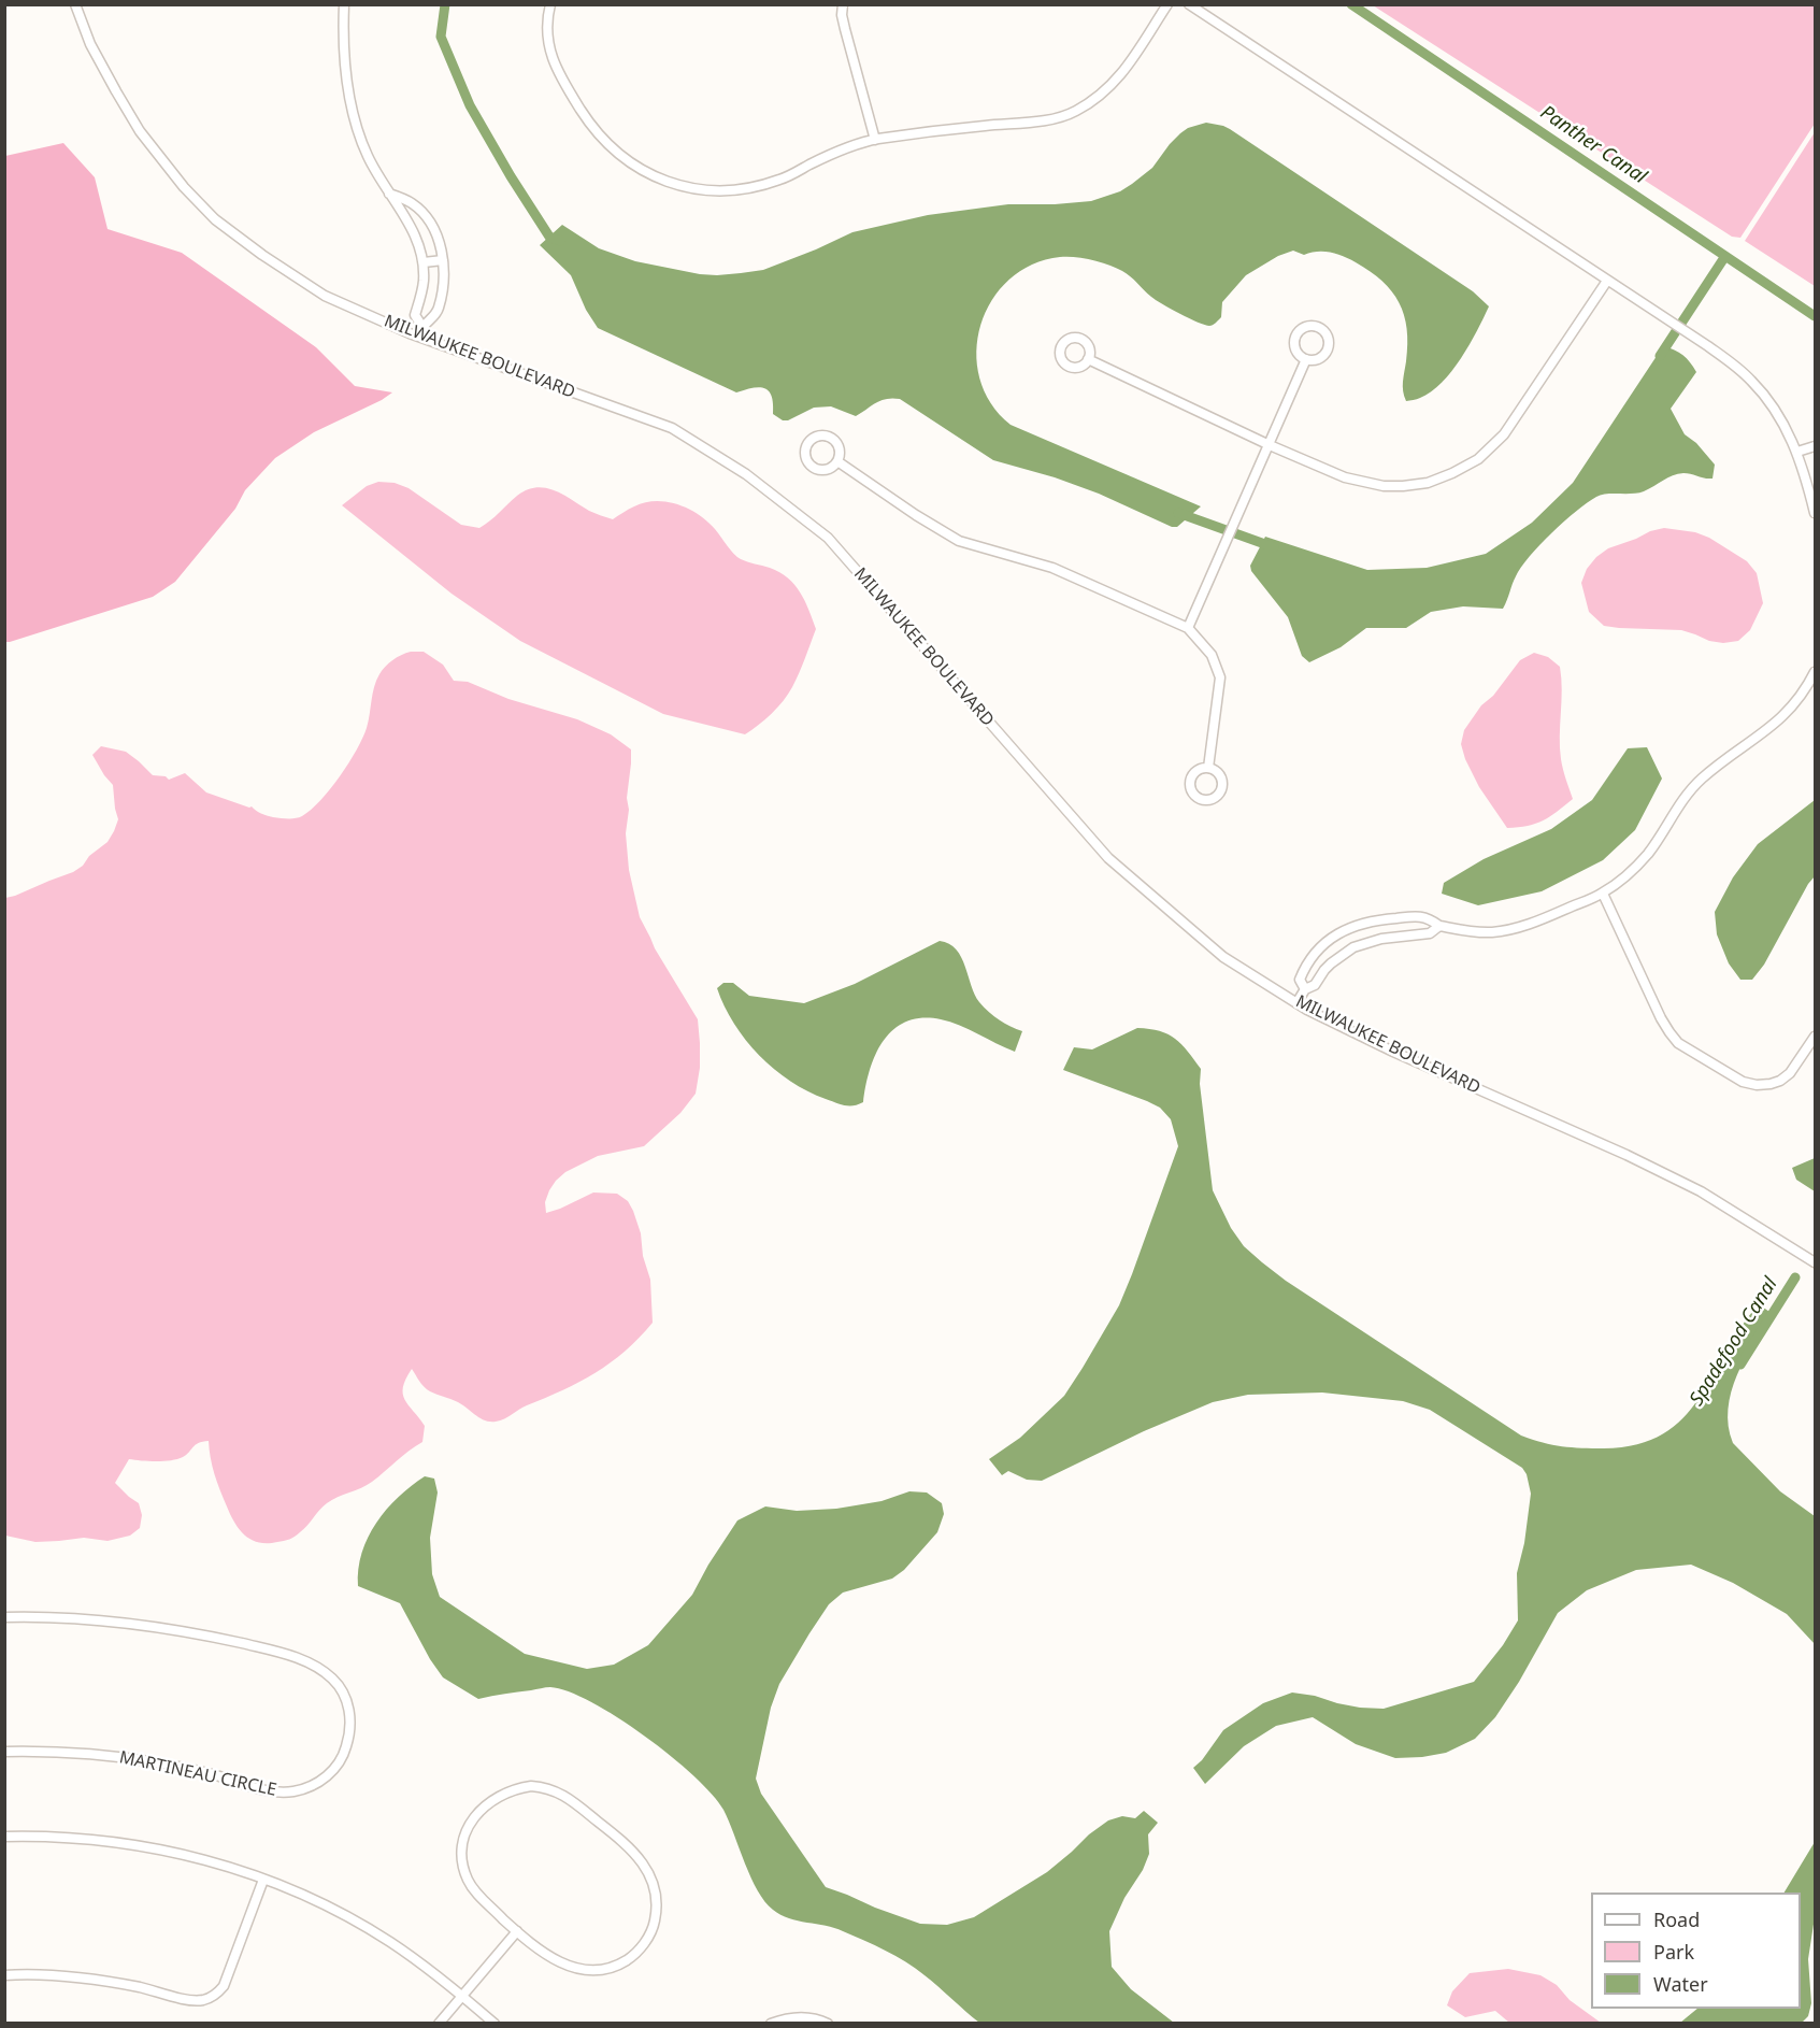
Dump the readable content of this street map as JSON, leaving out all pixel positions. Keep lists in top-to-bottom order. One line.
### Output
{"streets":{"street":["MILWAUKEE BOULEVARD","MARTINEAU CIRCLE"]},"water":["Panther Canal","Spadefood Canal"],"legend":["Road","Park","Water"]}
